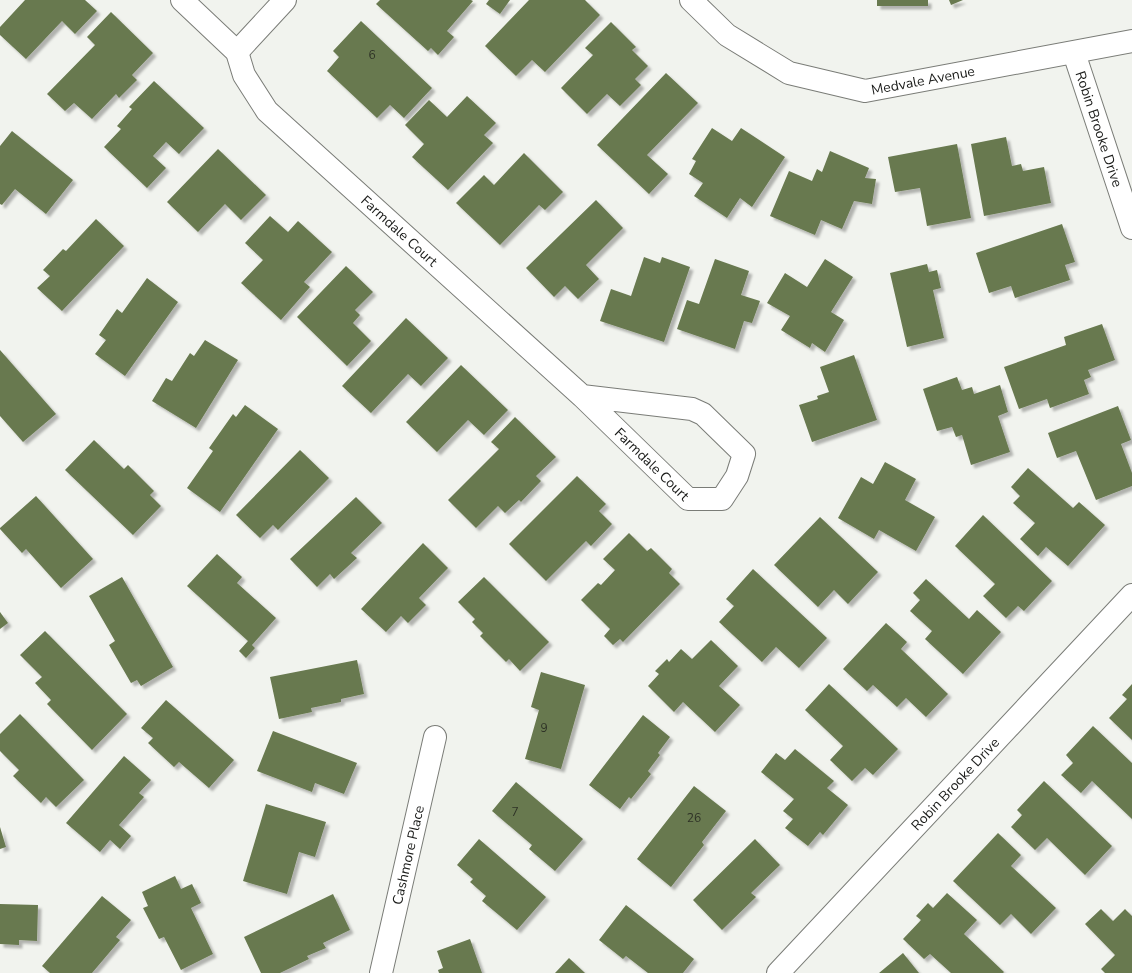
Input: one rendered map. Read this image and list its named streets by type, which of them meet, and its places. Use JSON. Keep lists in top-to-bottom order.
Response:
{
  "streets": {
    "street": [
      "Medvale Avenue",
      "Robin Brooke Drive",
      "Farmdale Court",
      "Cashmore Place"
    ]
  },
  "crossings": [
    ["Medvale Avenue", "Robin Brooke Drive"]
  ],
  "house_numbers": [
    "6",
    "9",
    "7",
    "26"
  ]
}
